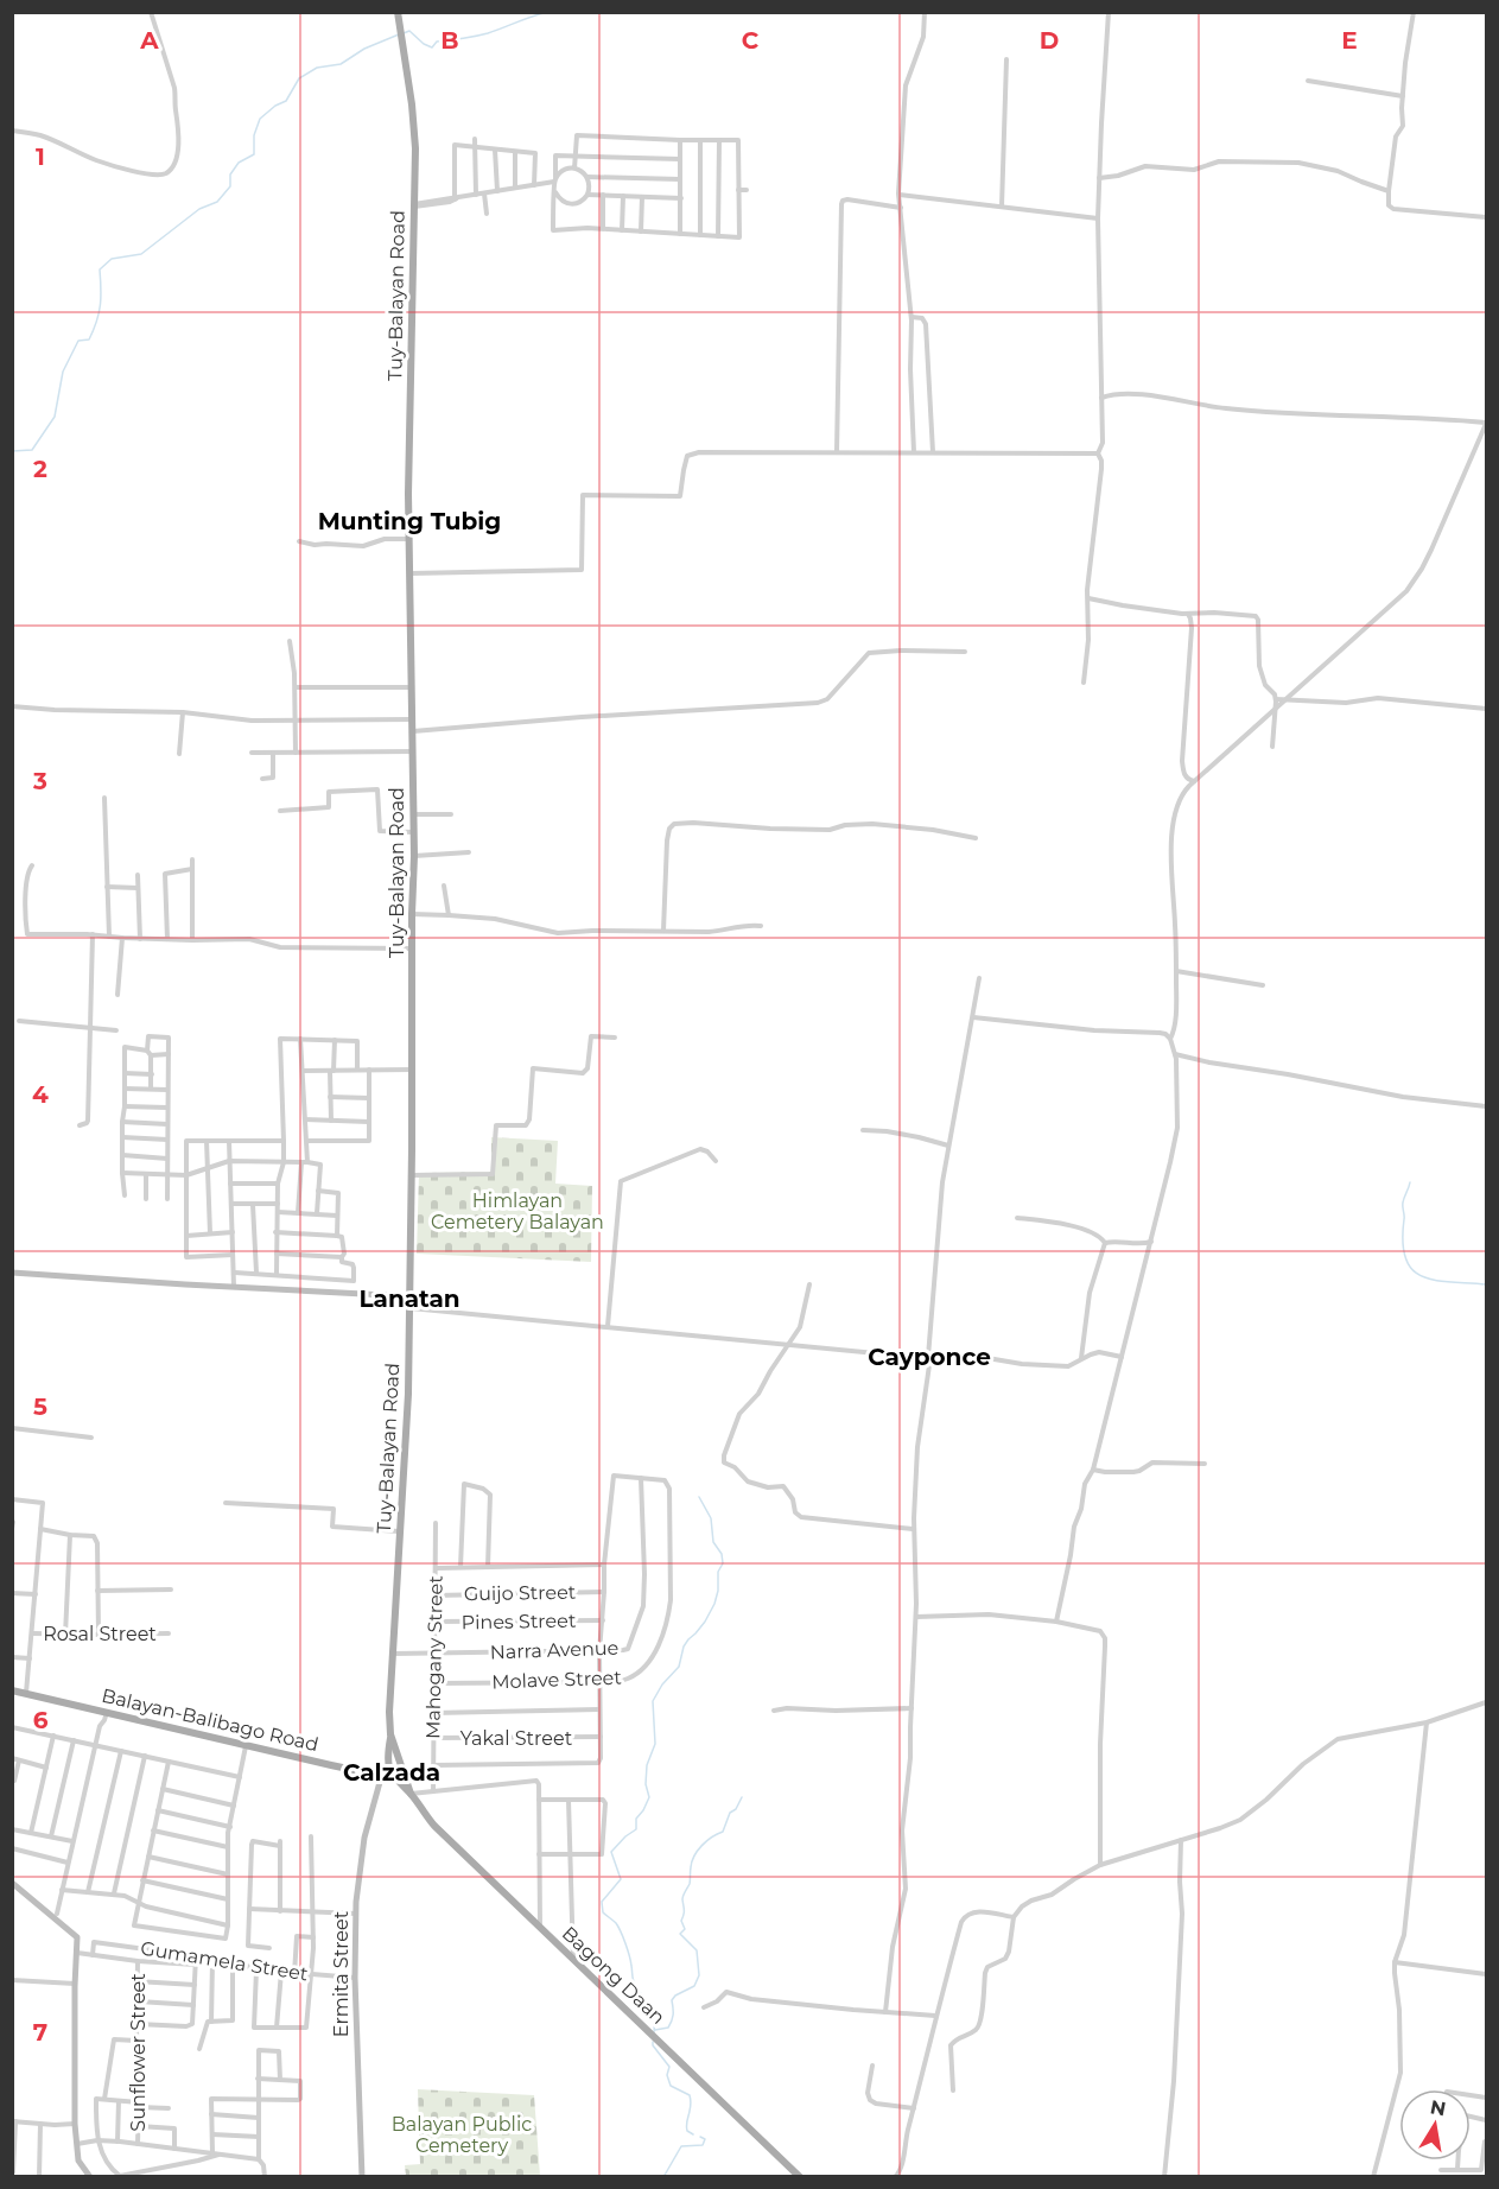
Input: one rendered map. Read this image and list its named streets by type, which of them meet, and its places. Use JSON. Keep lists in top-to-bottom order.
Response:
{
  "streets": {
    "main road": ["Tuy-Balayan Road", "Balayan-Balibago Road", "Bagong Daan"],
    "street": [
      "Guijo Street",
      "Pines Street",
      "Rosal Street",
      "Narra Avenue",
      "Mahogany Street",
      "Molave Street",
      "Yakal Street",
      "Gumamela Street",
      "Ermita Street",
      "Sunflower Street"
    ]
  },
  "crossings": [
    ["Tuy-Balayan Road", "Narra Avenue"],
    ["Tuy-Balayan Road", "Balayan-Balibago Road"],
    ["Tuy-Balayan Road", "Ermita Street"],
    ["Tuy-Balayan Road", "Bagong Daan"],
    ["Guijo Street", "Mahogany Street"],
    ["Pines Street", "Mahogany Street"],
    ["Narra Avenue", "Mahogany Street"],
    ["Narra Avenue", "Molave Street"],
    ["Mahogany Street", "Molave Street"],
    ["Mahogany Street", "Yakal Street"],
    ["Balayan-Balibago Road", "Ermita Street"],
    ["Balayan-Balibago Road", "Bagong Daan"],
    ["Gumamela Street", "Ermita Street"],
    ["Ermita Street", "Bagong Daan"]
  ],
  "districts": [
    "Munting Tubig",
    "Lanatan",
    "Cayponce",
    "Calzada"
  ],
  "parks": ["Himlayan Cemetery Balayan", "Balayan Public Cemetery"],
  "north": "top",
  "grid": {
    "columns": [
      "A",
      "B",
      "C",
      "D",
      "E"
    ],
    "rows": [
      "1",
      "2",
      "3",
      "4",
      "5",
      "6",
      "7"
    ]
  }
}
